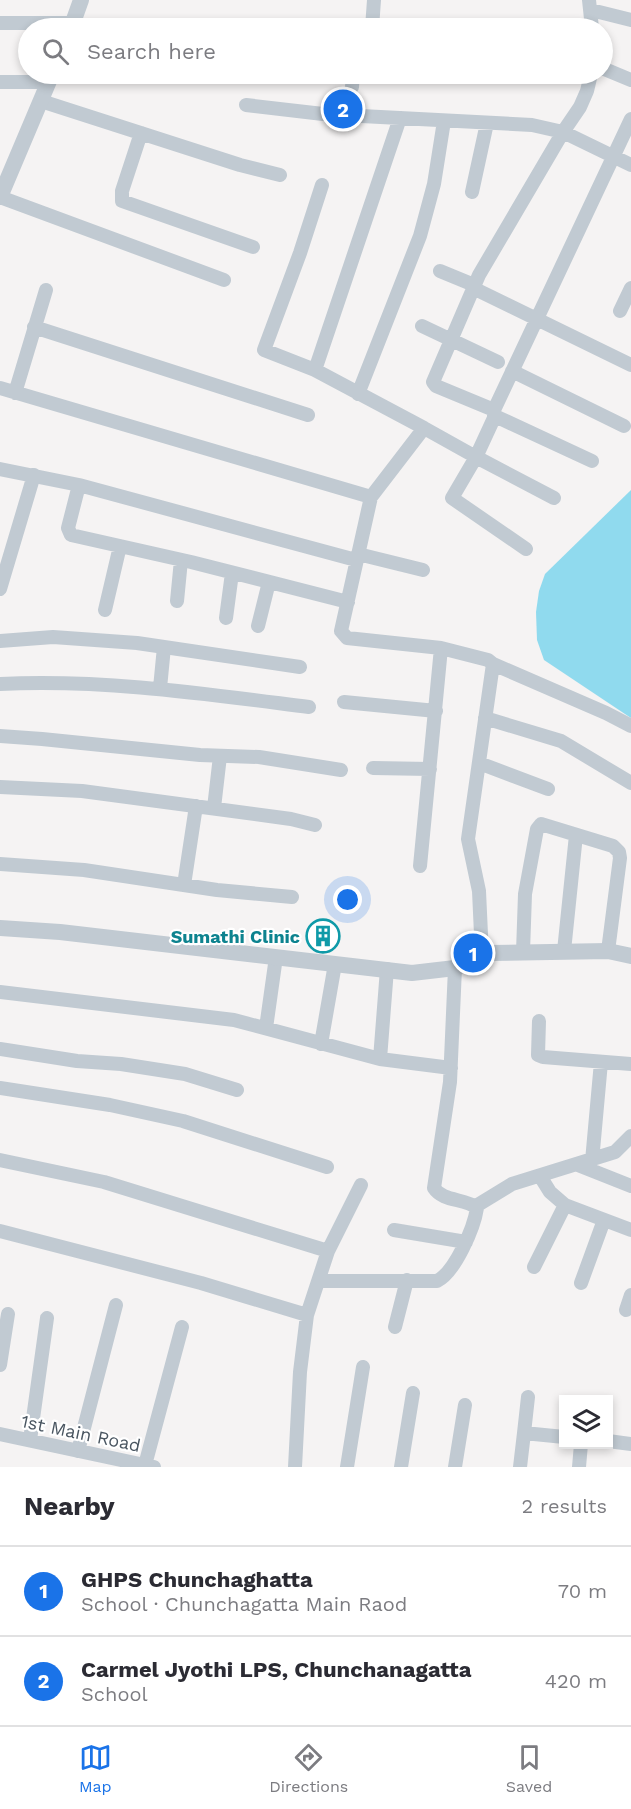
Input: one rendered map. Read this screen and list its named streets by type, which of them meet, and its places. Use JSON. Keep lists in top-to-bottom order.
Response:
{
  "streets": {
    "street": ["1st Main Road"]
  },
  "places": {
    "building": ["Sumathi Clinic"]
  },
  "page": {
    "search": "Search here",
    "pins": ["2", "1"],
    "heading": ["Nearby", "2 results"],
    "list": [
      {
        "mark": "1",
        "name": "GHPS Chunchaghatta",
        "note": "School · Chunchagatta Main Raod",
        "value": "70 m"
      },
      {
        "mark": "2",
        "name": "Carmel Jyothi LPS, Chunchanagatta",
        "note": "School",
        "value": "420 m"
      }
    ],
    "nav": ["Map", "Directions", "Saved"]
  }
}
